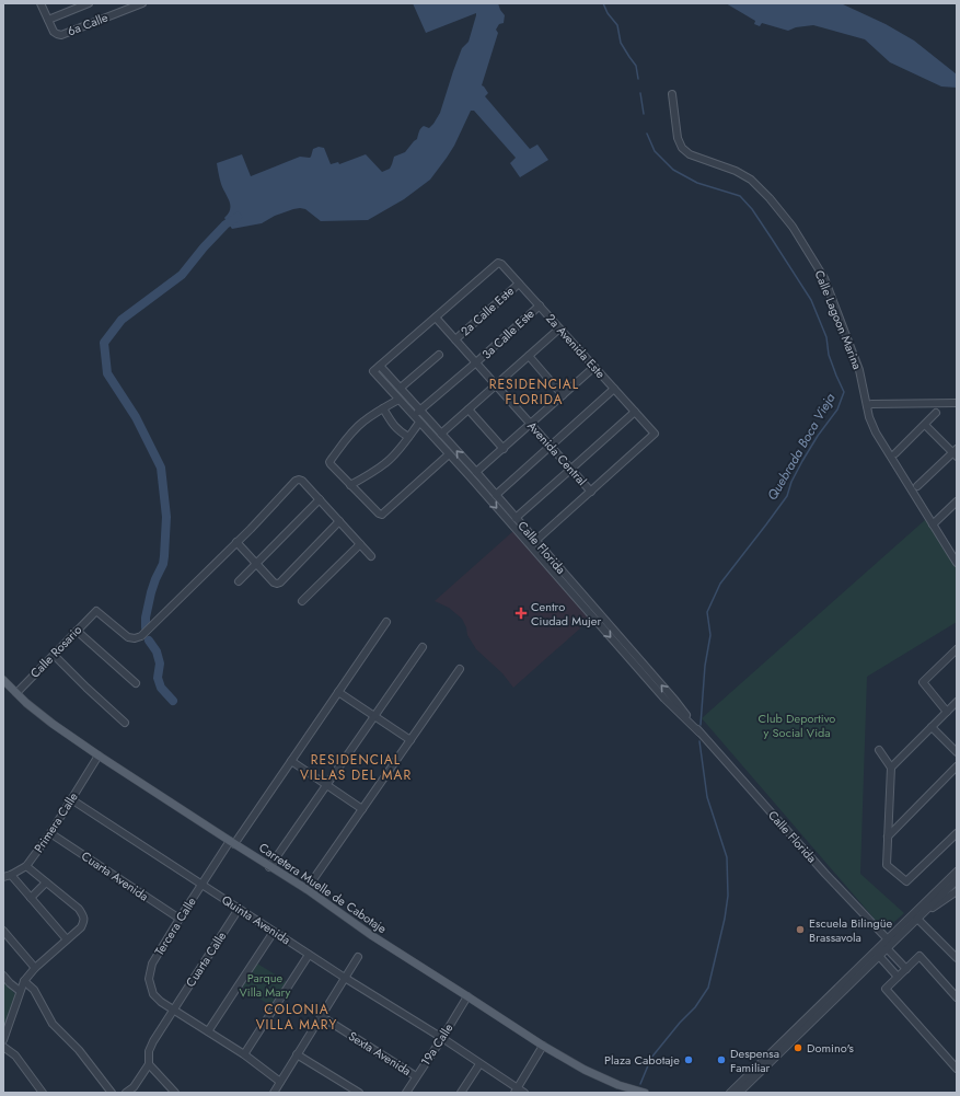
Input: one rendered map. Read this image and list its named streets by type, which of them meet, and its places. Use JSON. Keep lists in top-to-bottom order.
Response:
{
  "streets": {
    "main road": ["Carretera Muelle de Cabotaje"],
    "street": [
      "6a Calle",
      "2a Calle Este",
      "Calle Lagoon Marina",
      "3a Calle Este",
      "2a Avenida Este",
      "Avenida Central",
      "Calle Florida",
      "Calle Rosario",
      "Primera Calle",
      "Cuarta Avenida",
      "Quinta Avenida",
      "Tercera Calle",
      "Cuarta Calle",
      "19a Calle",
      "Sexta Avenida"
    ]
  },
  "crossings": [
    ["2a Calle Este", "2a Avenida Este"],
    ["2a Calle Este", "Avenida Central"],
    ["3a Calle Este", "2a Avenida Este"],
    ["3a Calle Este", "Avenida Central"],
    ["3a Calle Este", "Calle Florida"],
    ["2a Avenida Este", "Avenida Central"],
    ["Calle Rosario", "Carretera Muelle de Cabotaje"],
    ["Primera Calle", "Cuarta Avenida"],
    ["Primera Calle", "Carretera Muelle de Cabotaje"],
    ["Primera Calle", "Quinta Avenida"],
    ["Cuarta Avenida", "Tercera Calle"],
    ["Carretera Muelle de Cabotaje", "Tercera Calle"],
    ["Carretera Muelle de Cabotaje", "19a Calle"],
    ["Quinta Avenida", "Tercera Calle"],
    ["Quinta Avenida", "Cuarta Calle"],
    ["Quinta Avenida", "19a Calle"],
    ["Tercera Calle", "Cuarta Calle"],
    ["19a Calle", "Sexta Avenida"]
  ],
  "districts": ["RESIDENCIAL FLORIDA", "RESIDENCIAL VILLAS DEL MAR", "COLONIA VILLA MARY"],
  "water": ["Quebrada Boca Vieja"],
  "parks": ["Club Deportivo y Social Vida", "Parque Villa Mary"],
  "places": {
    "health": ["Centro Ciudad Mujer"],
    "other": [
      "Escuela Bilingüe Brassavola",
      "Domino's",
      "Plaza Cabotaje",
      "Despensa Familiar"
    ]
  }
}
